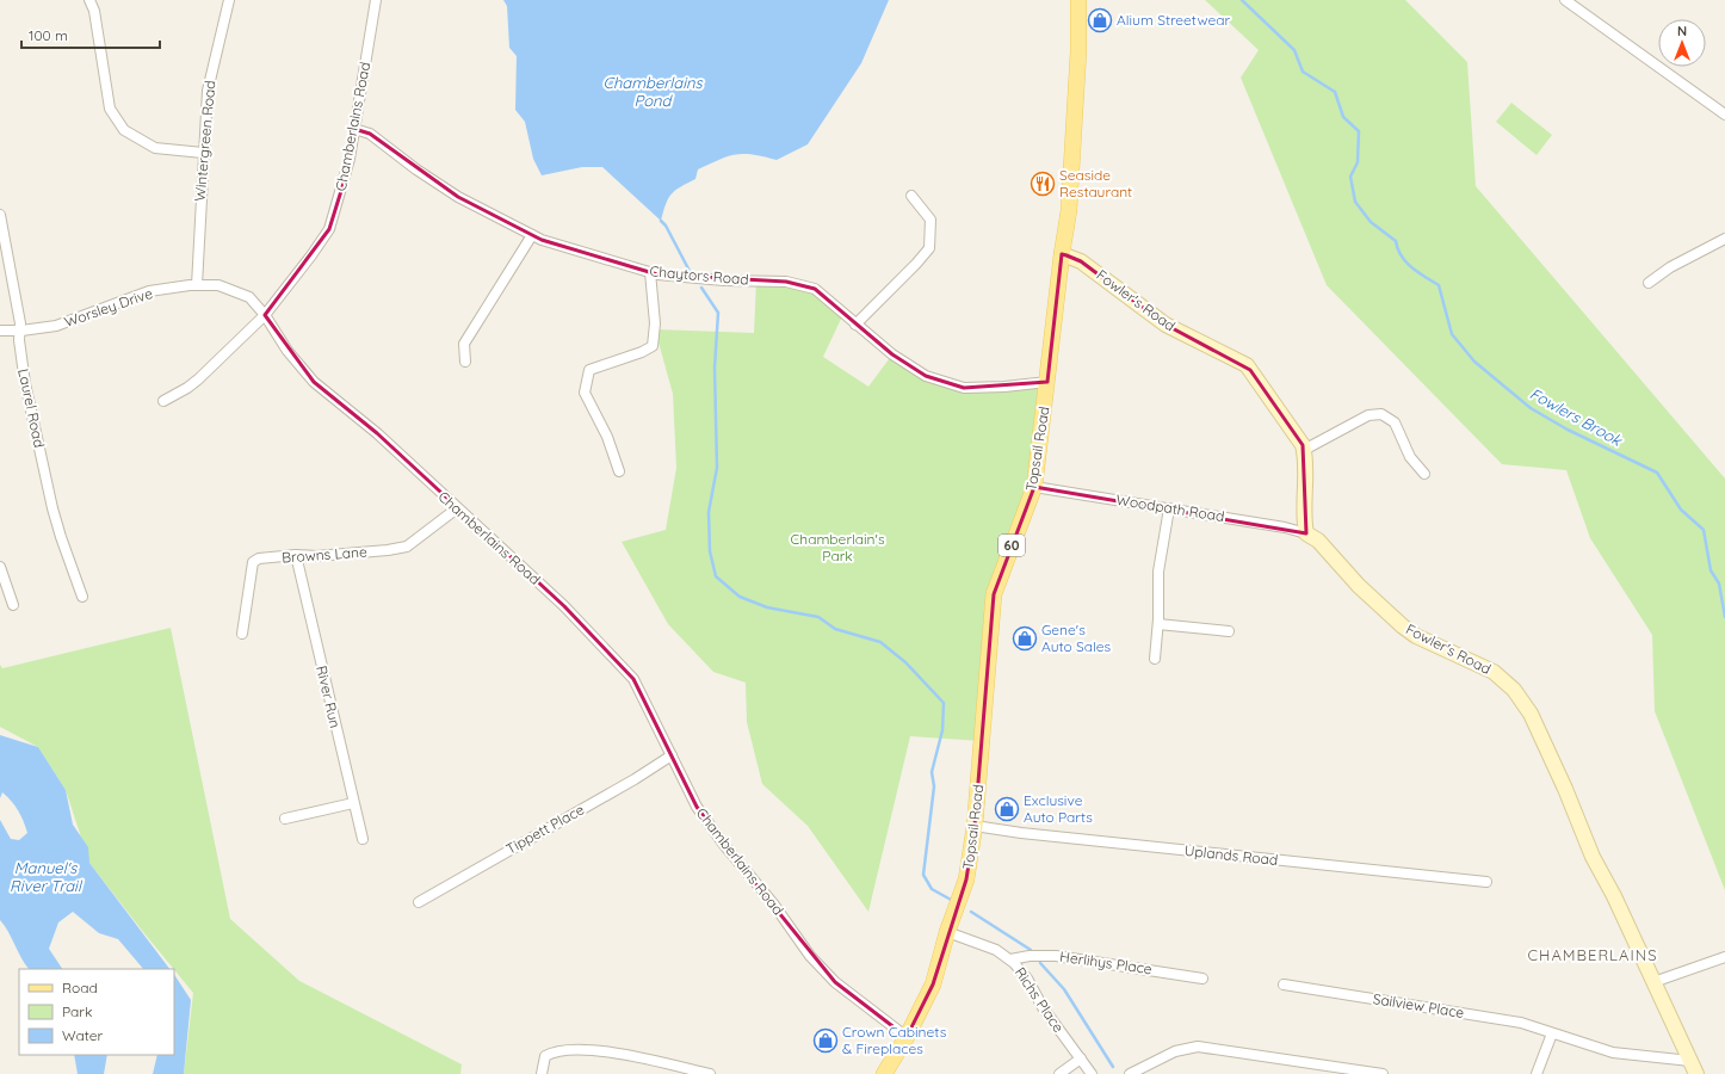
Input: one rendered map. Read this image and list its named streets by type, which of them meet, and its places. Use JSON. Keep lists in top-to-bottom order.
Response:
{
  "streets": {
    "main road": ["Topsail Road", "60"],
    "street": [
      "Chamberlains Road",
      "Wintergreen Road",
      "Chaytors Road",
      "Fowler's Road",
      "Worsley Drive",
      "Laurel Road",
      "Woodpath Road",
      "Browns Lane",
      "River Run",
      "Tippett Place",
      "Uplands Road",
      "Herlihys Place",
      "Richs Place",
      "Sailview Place"
    ]
  },
  "crossings": [
    ["Chamberlains Road", "Chaytors Road"],
    ["Chamberlains Road", "Worsley Drive"],
    ["Chamberlains Road", "Topsail Road"],
    ["Chamberlains Road", "Browns Lane"],
    ["Chamberlains Road", "Tippett Place"],
    ["Wintergreen Road", "Worsley Drive"],
    ["Chaytors Road", "Topsail Road"],
    ["Fowler's Road", "Topsail Road"],
    ["Fowler's Road", "Woodpath Road"],
    ["Fowler's Road", "Sailview Place"],
    ["Worsley Drive", "Laurel Road"],
    ["Topsail Road", "Woodpath Road"],
    ["Topsail Road", "Uplands Road"],
    ["Topsail Road", "Richs Place"],
    ["Browns Lane", "River Run"],
    ["Herlihys Place", "Richs Place"]
  ],
  "districts": ["CHAMBERLAINS"],
  "water": ["Chamberlains Pond", "Fowlers Brook", "Manuel's River Trail"],
  "parks": ["Chamberlain's Park"],
  "places": {
    "shop": [
      "Alium Streetwear",
      "Gene's Auto Sales",
      "Exclusive Auto Parts",
      "Crown Cabinets & Fireplaces"
    ],
    "restaurant": ["Seaside Restaurant"]
  },
  "legend": ["Road", "Park", "Water"],
  "scale_bar": "100 m",
  "north": "top"
}
